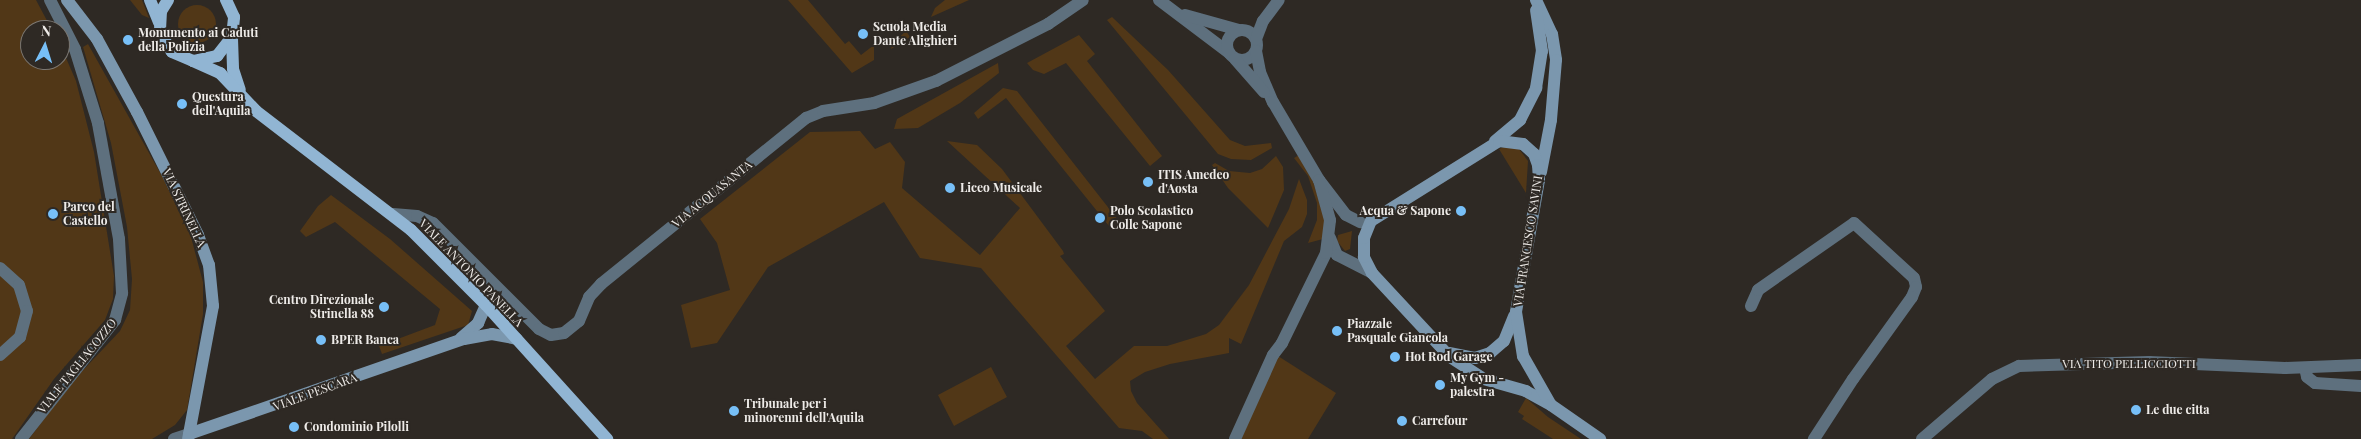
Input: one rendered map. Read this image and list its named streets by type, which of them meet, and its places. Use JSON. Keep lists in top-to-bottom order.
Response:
{
  "streets": {
    "main road": ["VIALE ANTONIO PANELLA"],
    "street": [
      "VIA ACQUASANTA",
      "VIA STRINELLA",
      "VIA FRANCESCO SAVINI",
      "VIA TITO PELLICCIOTTI",
      "VIALE TAGLIACOZZO",
      "VIALE PESCARA"
    ]
  },
  "crossings": [
    ["VIA ACQUASANTA", "VIALE ANTONIO PANELLA"],
    ["VIA STRINELLA", "VIALE PESCARA"],
    ["VIALE ANTONIO PANELLA", "VIALE PESCARA"]
  ],
  "places": [
    "Scuola Media Dante Alighieri",
    "Monumento ai Caduti della Polizia",
    "Questura dell'Aquila",
    "ITIS Amedeo d'Aosta",
    "Liceo Musicale",
    "Acqua & Sapone",
    "Parco del Castello",
    "Polo Scolastico Colle Sapone",
    "Centro Direzionale Strinella 88",
    "Piazzale Pasquale Giancola",
    "BPER Banca",
    "Hot Rod Garage",
    "My Gym - palestra",
    "Le due citta",
    "Tribunale per i minorenni dell'Aquila",
    "Carrefour",
    "Condominio Pilolli"
  ],
  "north": "top"
}
